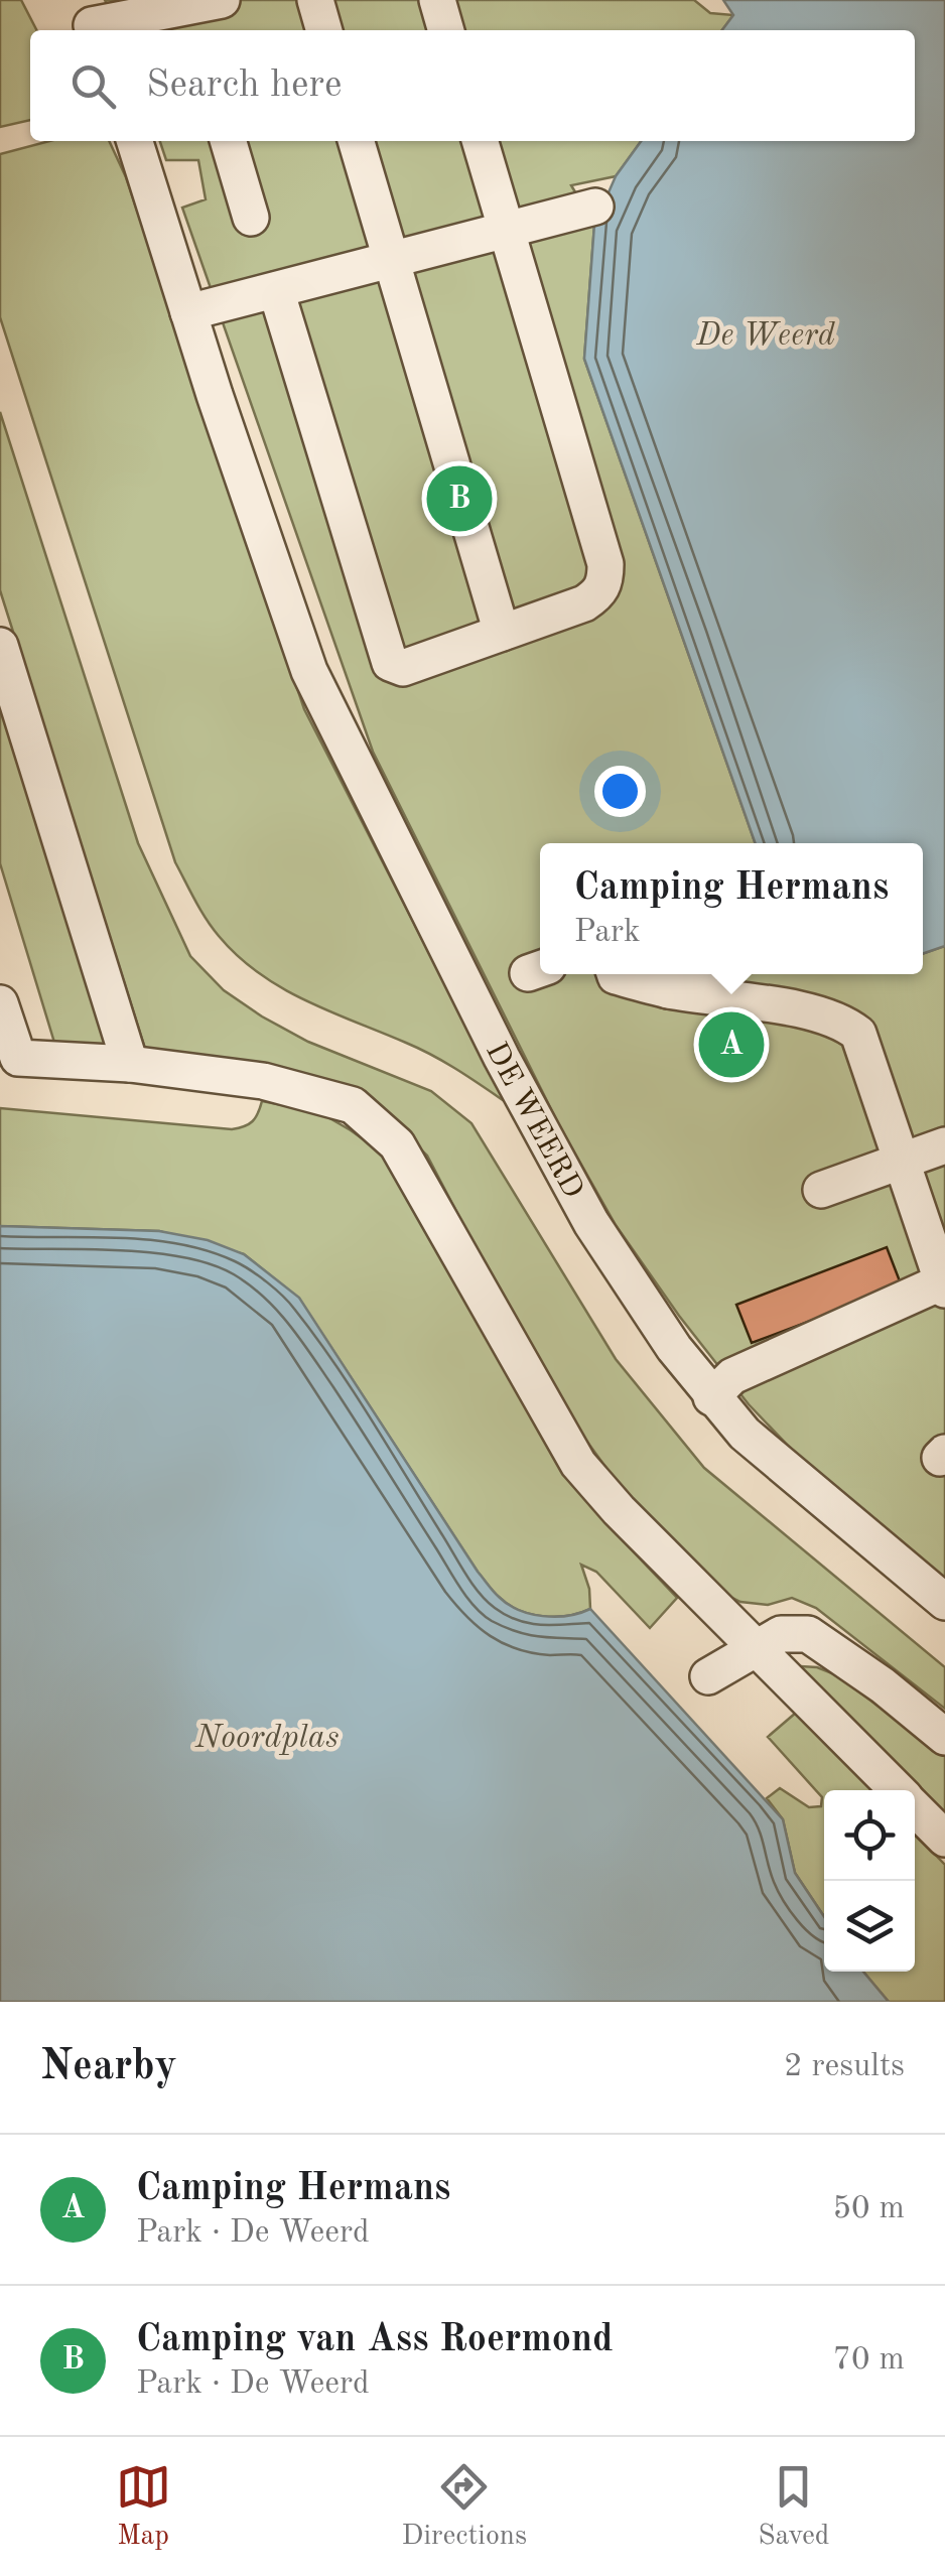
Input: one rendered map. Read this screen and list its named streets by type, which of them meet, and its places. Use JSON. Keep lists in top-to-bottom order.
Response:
{
  "streets": {
    "street": ["DE WEERD"]
  },
  "water": ["De Weerd", "Noordplas"],
  "page": {
    "search": "Search here",
    "pins": ["B", "A"],
    "popup": ["Camping Hermans", "Park"],
    "heading": ["Nearby", "2 results"],
    "list": [
      {
        "mark": "A",
        "name": "Camping Hermans",
        "note": "Park · De Weerd",
        "value": "50 m"
      },
      {
        "mark": "B",
        "name": "Camping van Ass Roermond",
        "note": "Park · De Weerd",
        "value": "70 m"
      }
    ],
    "nav": ["Map", "Directions", "Saved"]
  }
}
